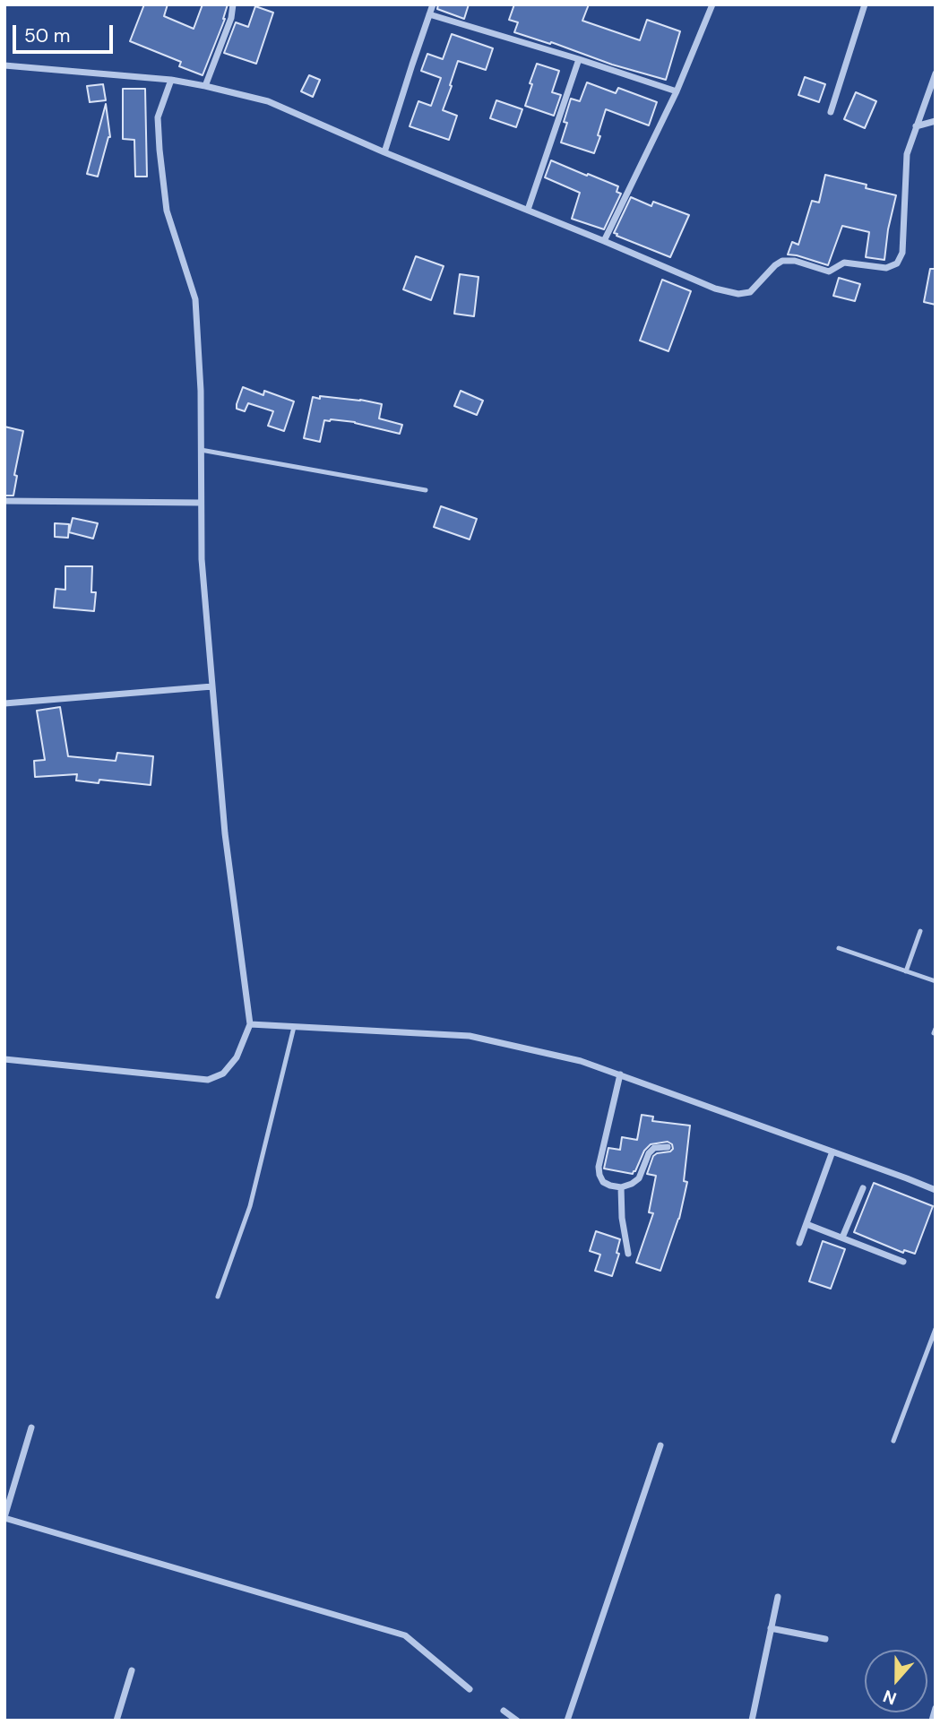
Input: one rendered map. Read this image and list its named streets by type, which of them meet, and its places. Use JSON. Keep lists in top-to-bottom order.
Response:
{
  "scale_bar": "50 m",
  "north": "bottom"
}
